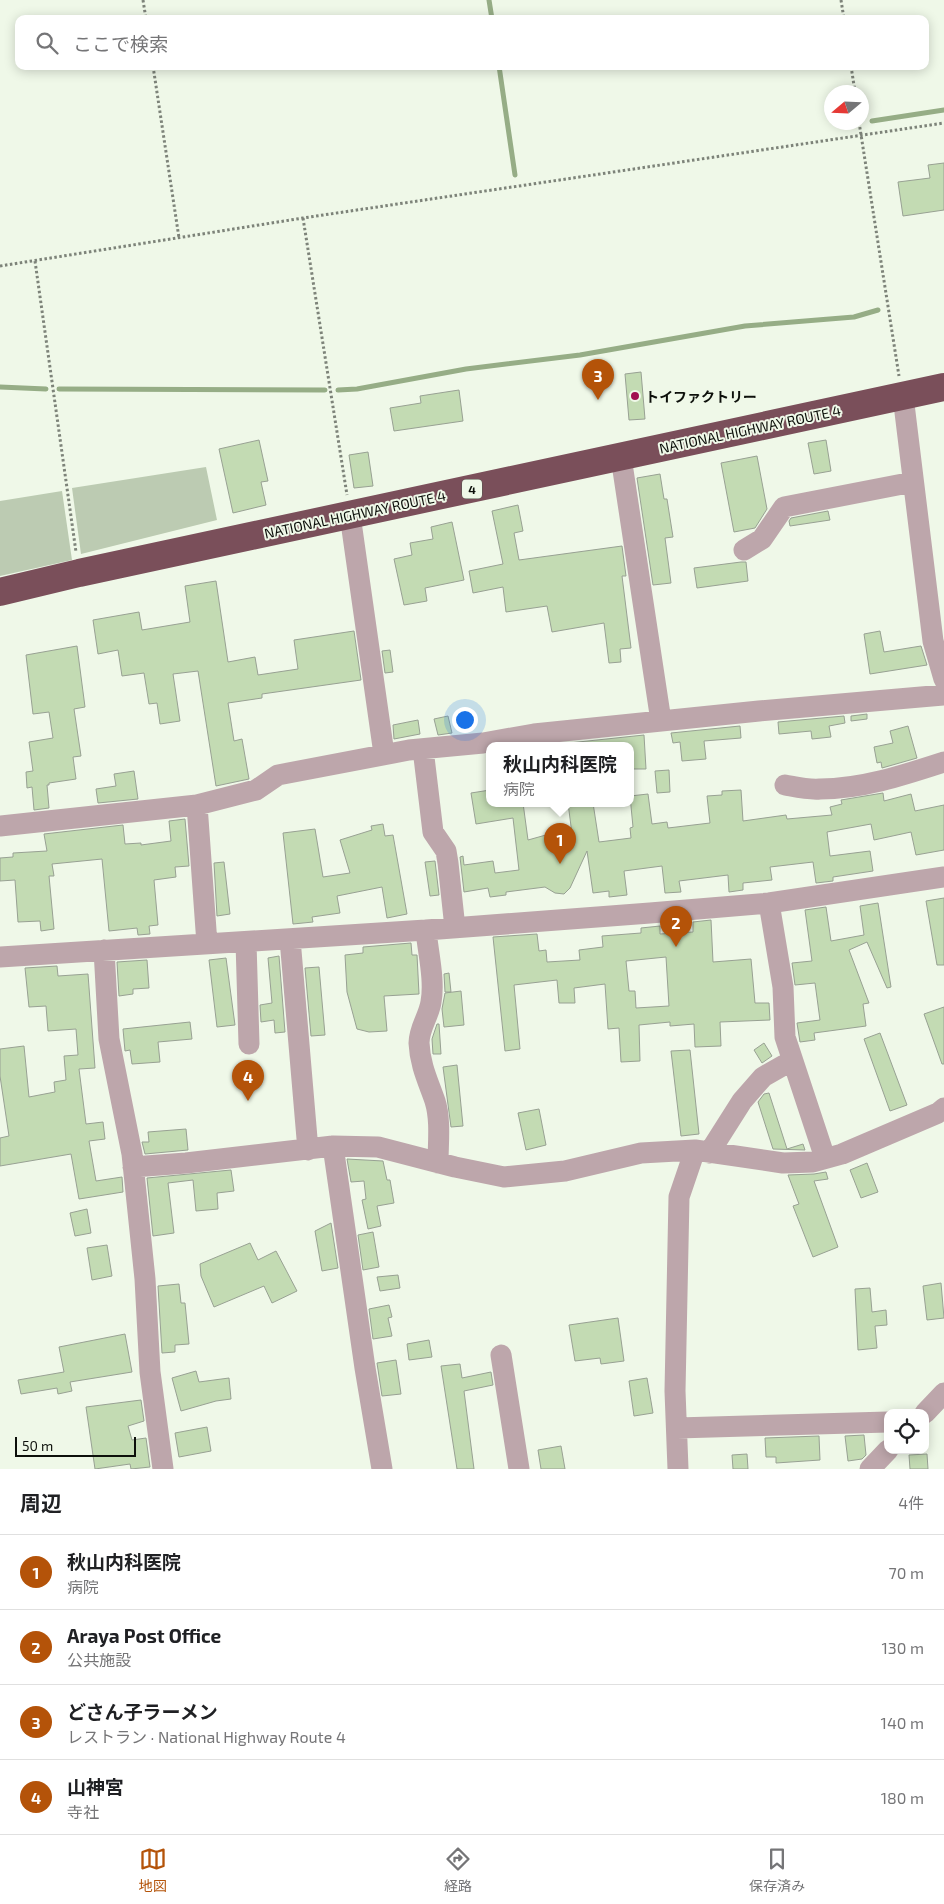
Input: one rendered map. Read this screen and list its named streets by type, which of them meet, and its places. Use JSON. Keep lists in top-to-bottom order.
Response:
{
  "streets": {
    "highway": ["NATIONAL HIGHWAY ROUTE 4", "4"]
  },
  "places": ["トイファクトリー"],
  "scale_bar": "50 m",
  "north": "left",
  "page": {
    "search": "ここで検索",
    "pins": [
      "3",
      "1",
      "2",
      "4"
    ],
    "popup": ["秋山内科医院", "病院"],
    "scale": "50 m",
    "heading": ["周辺", "4件"],
    "list": [
      {
        "mark": "1",
        "name": "秋山内科医院",
        "note": "病院",
        "value": "70 m"
      },
      {
        "mark": "2",
        "name": "Araya Post Office",
        "note": "公共施設",
        "value": "130 m"
      },
      {
        "mark": "3",
        "name": "どさん子ラーメン",
        "note": "レストラン · National Highway Route 4",
        "value": "140 m"
      },
      {
        "mark": "4",
        "name": "山神宮",
        "note": "寺社",
        "value": "180 m"
      }
    ],
    "nav": ["地図", "経路", "保存済み"]
  }
}
